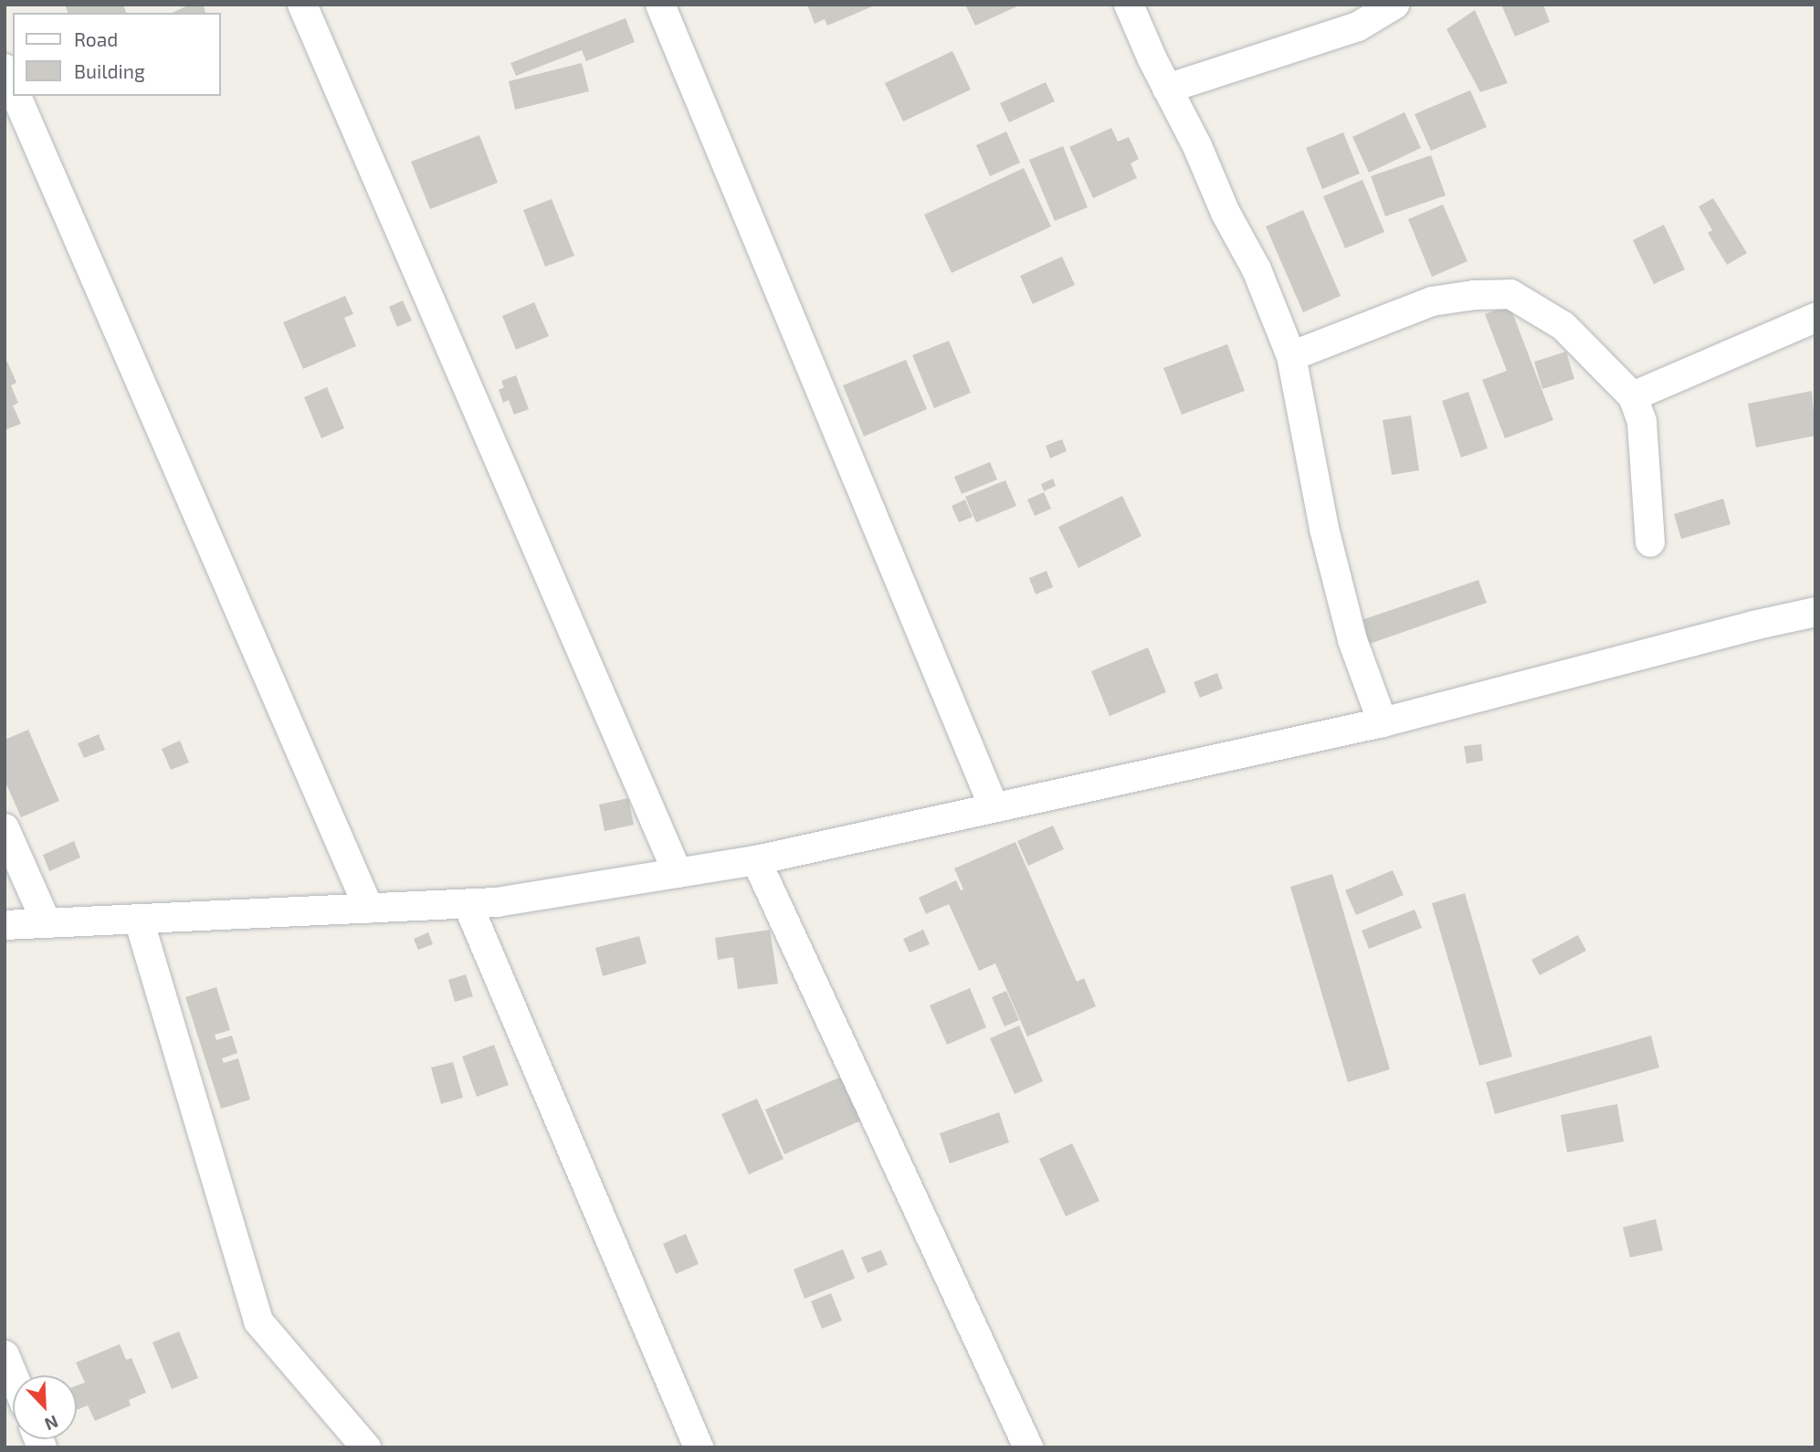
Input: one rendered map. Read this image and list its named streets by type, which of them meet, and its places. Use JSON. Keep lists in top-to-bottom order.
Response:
{
  "legend": ["Road", "Building"],
  "north": "bottom right"
}
